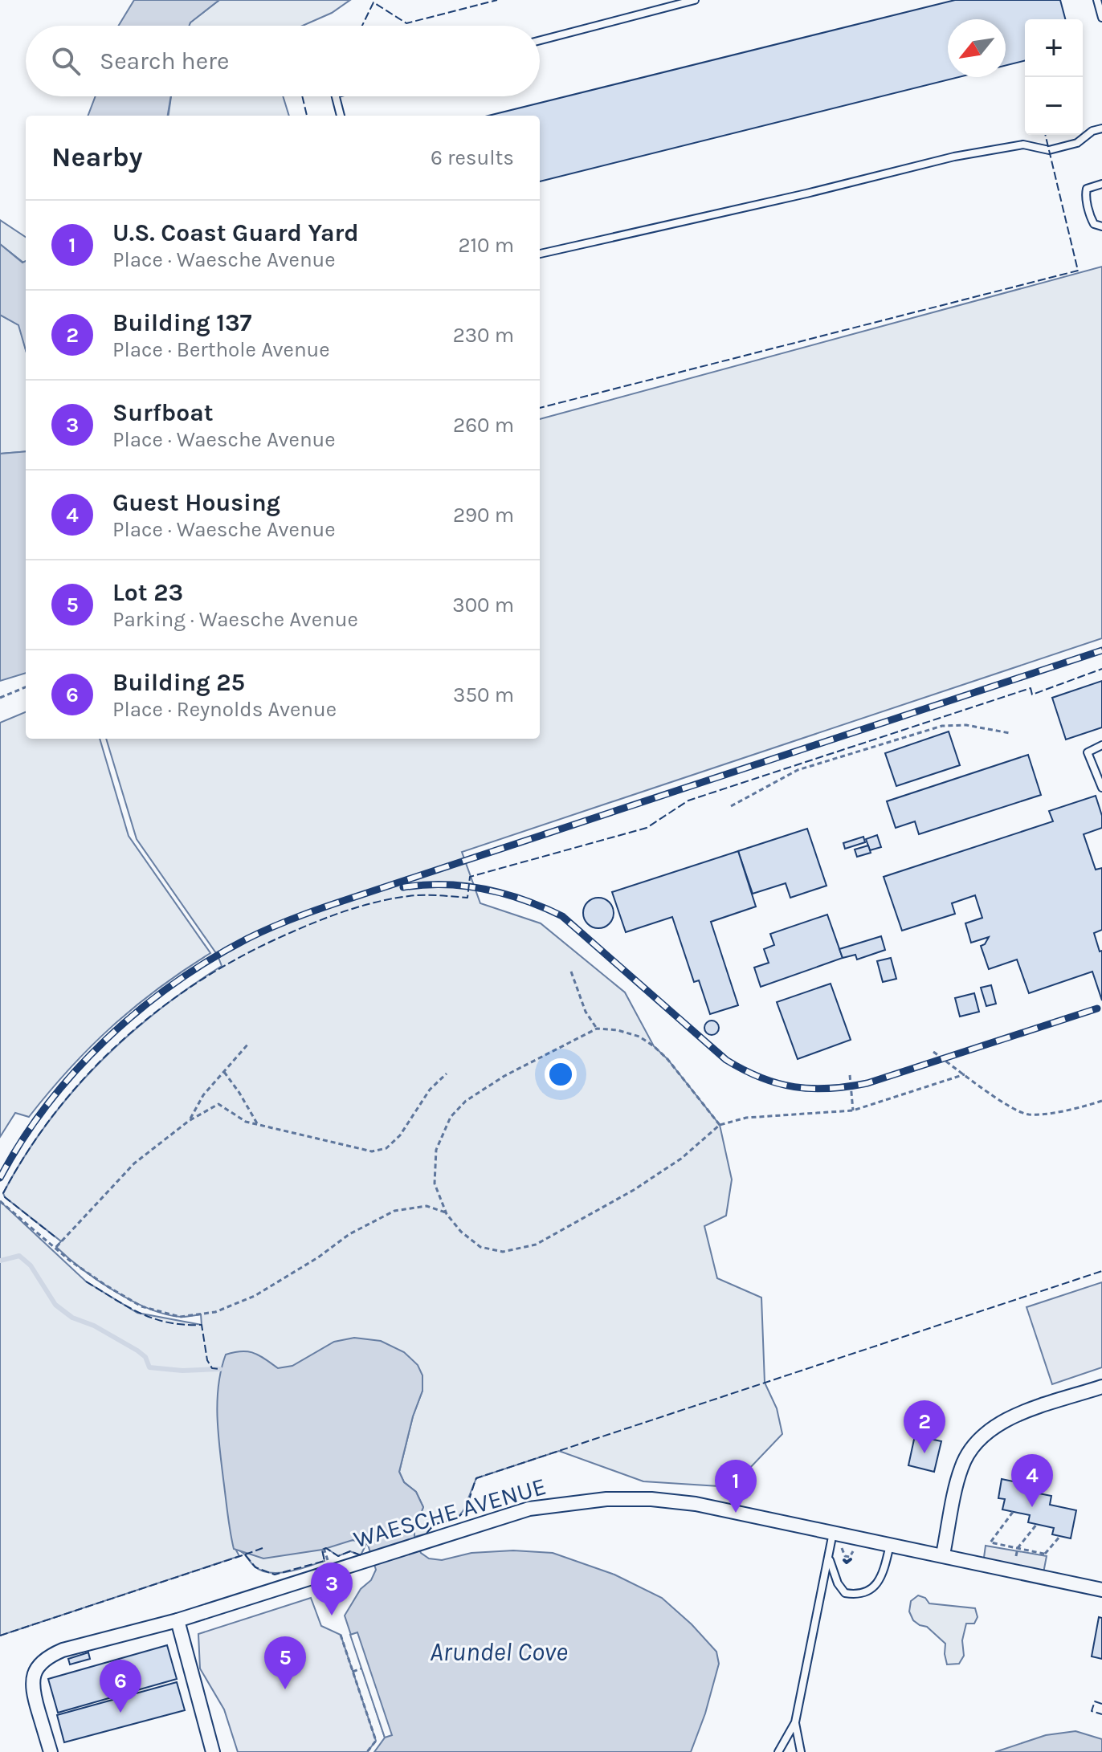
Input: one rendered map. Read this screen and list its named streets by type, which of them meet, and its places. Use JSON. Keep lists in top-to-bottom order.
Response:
{
  "streets": {
    "street": ["WAESCHE AVENUE"]
  },
  "water": ["Arundel Cove"],
  "north": "bottom left",
  "page": {
    "map_buttons": ["+", "−"],
    "search": "Search here",
    "heading": ["Nearby", "6 results"],
    "list": [
      {
        "mark": "1",
        "name": "U.S. Coast Guard Yard",
        "note": "Place · Waesche Avenue",
        "value": "210 m"
      },
      {
        "mark": "2",
        "name": "Building 137",
        "note": "Place · Berthole Avenue",
        "value": "230 m"
      },
      {
        "mark": "3",
        "name": "Surfboat",
        "note": "Place · Waesche Avenue",
        "value": "260 m"
      },
      {
        "mark": "4",
        "name": "Guest Housing",
        "note": "Place · Waesche Avenue",
        "value": "290 m"
      },
      {
        "mark": "5",
        "name": "Lot 23",
        "note": "Parking · Waesche Avenue",
        "value": "300 m"
      },
      {
        "mark": "6",
        "name": "Building 25",
        "note": "Place · Reynolds Avenue",
        "value": "350 m"
      }
    ],
    "pins": [
      "2",
      "4",
      "1",
      "3",
      "5",
      "6"
    ]
  }
}
